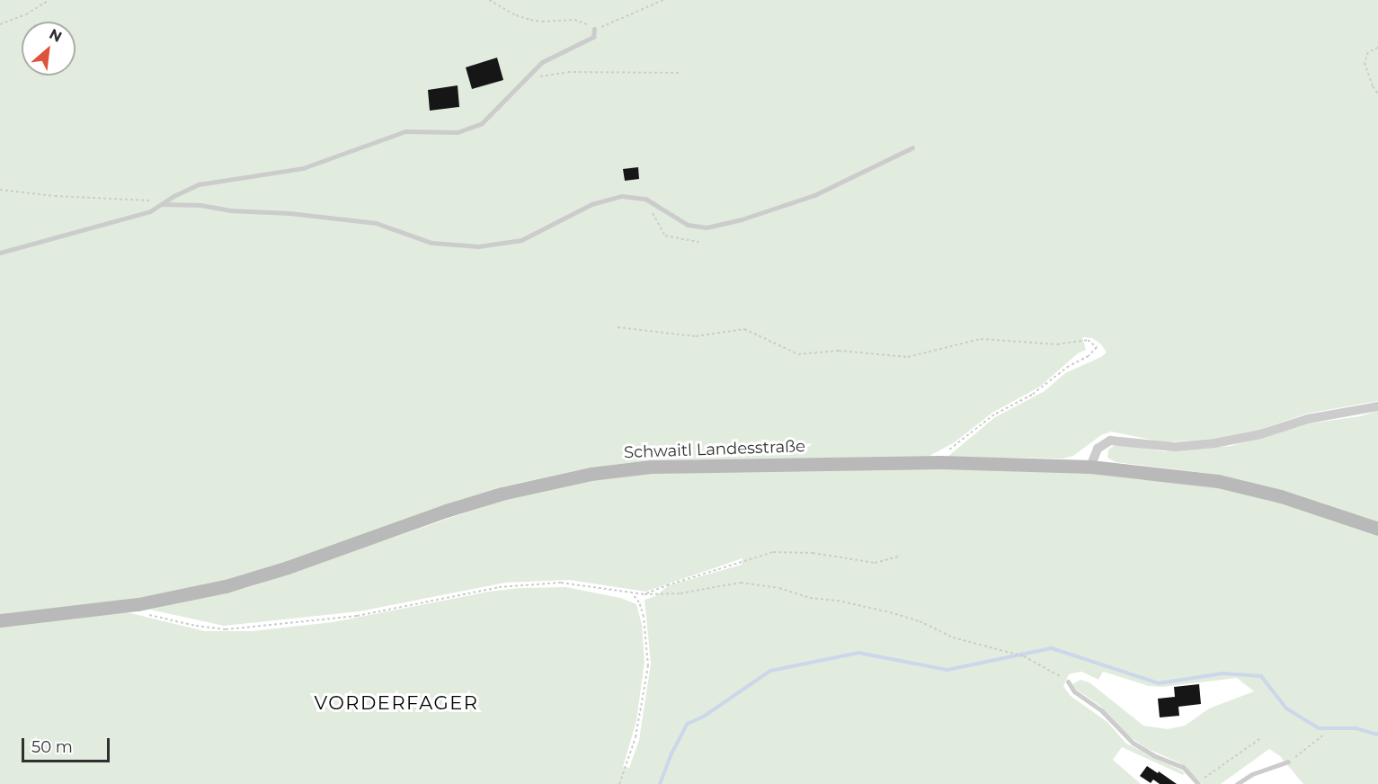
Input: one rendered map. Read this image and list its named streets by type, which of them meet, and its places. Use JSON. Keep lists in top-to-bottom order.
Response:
{
  "streets": {
    "street": ["Schwaitl Landesstraße"]
  },
  "districts": ["VORDERFAGER"],
  "scale_bar": "50 m",
  "north": "top right"
}
